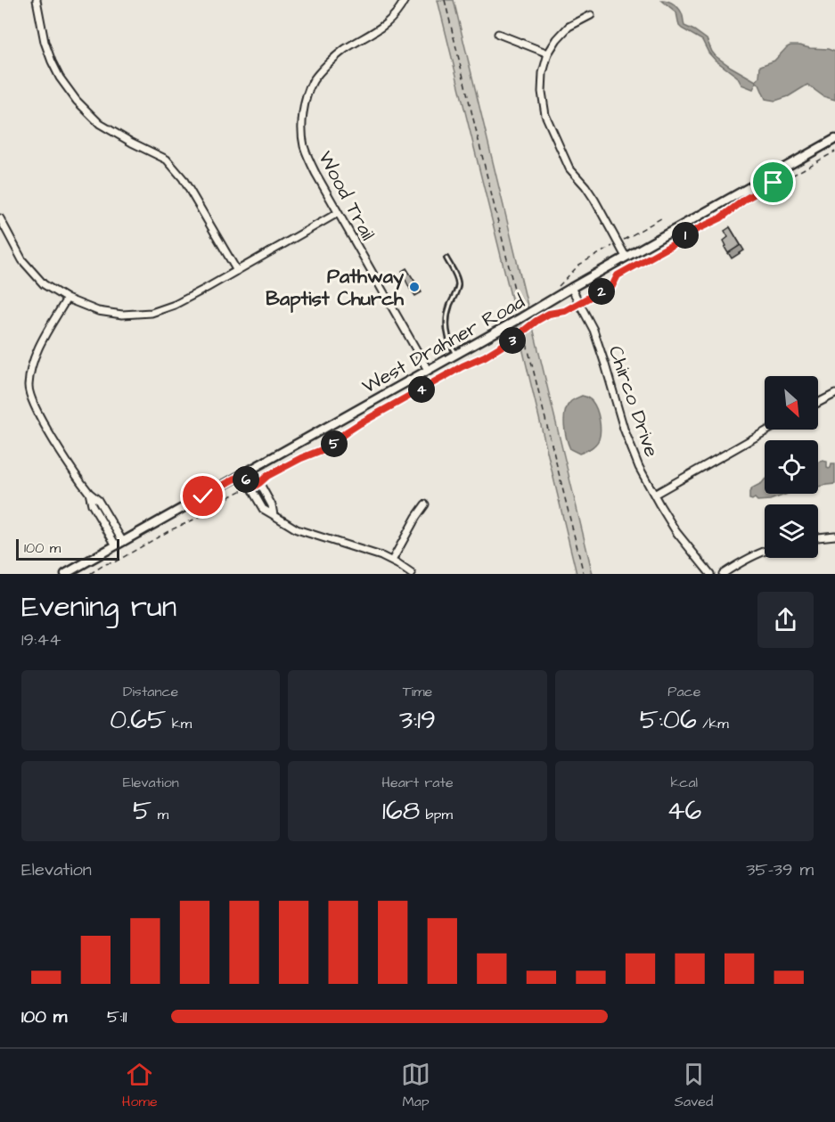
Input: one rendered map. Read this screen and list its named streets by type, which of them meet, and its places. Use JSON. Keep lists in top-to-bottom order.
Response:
{
  "streets": {
    "street": ["Wood Trail", "West Drahner Road", "Chirco Drive"]
  },
  "crossings": [
    ["Wood Trail", "West Drahner Road"],
    ["West Drahner Road", "Chirco Drive"]
  ],
  "places": ["Pathway Baptist Church"],
  "scale_bar": "100 m",
  "north": "bottom right",
  "page": {
    "pins": [
      "1",
      "2",
      "3",
      "4",
      "5",
      "6"
    ],
    "scale": "100 m",
    "heading": ["Evening run", "19:44"],
    "stats": [
      ["Distance", "0.65 km"],
      ["Time", "3:19"],
      ["Pace", "5:06 /km"],
      ["Elevation", "5 m"],
      ["Heart rate", "168 bpm"],
      ["kcal", "46"]
    ],
    "chart": ["Elevation", "35–39 m"],
    "list": [
      {
        "name": "100 m",
        "note": "5:11"
      }
    ],
    "tabs": ["Home", "Map", "Saved"]
  }
}
